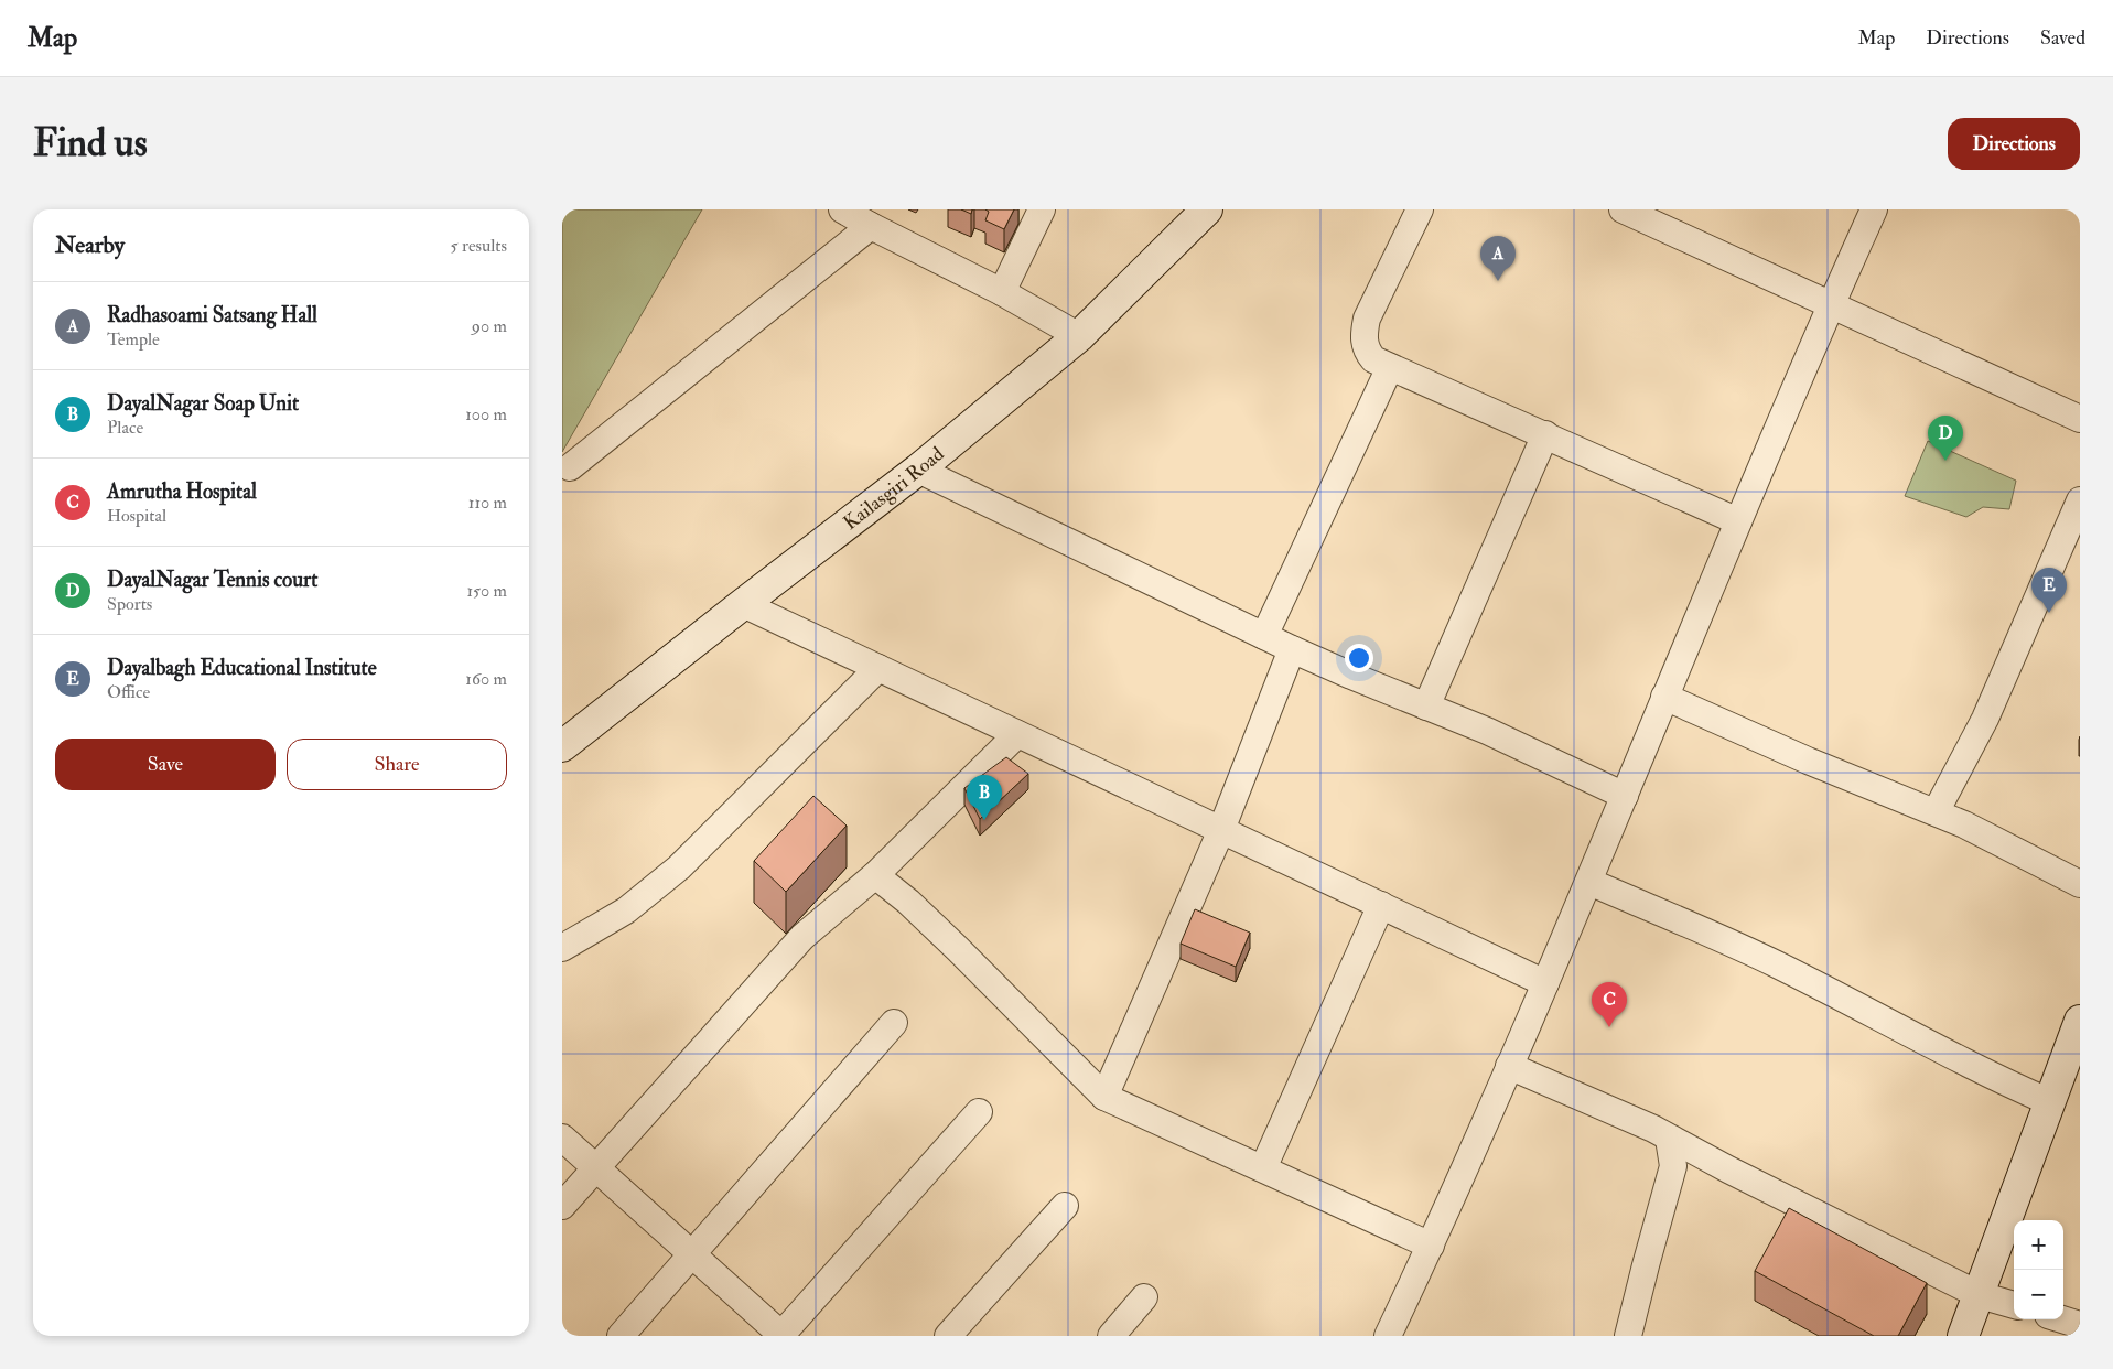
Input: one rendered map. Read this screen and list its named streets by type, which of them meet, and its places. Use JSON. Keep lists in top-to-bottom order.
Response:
{
  "streets": {
    "street": ["Kailasgiri Road"]
  },
  "page": {
    "header": "Map",
    "nav": ["Map", "Directions", "Saved"],
    "buttons": [
      "Directions",
      ["Save", "Share"]
    ],
    "title": "Find us",
    "heading": ["Nearby", "5 results"],
    "pins": [
      "A",
      "D",
      "E",
      "B",
      "C"
    ],
    "list": [
      {
        "mark": "A",
        "name": "Radhasoami Satsang Hall",
        "note": "Temple",
        "value": "90 m"
      },
      {
        "mark": "B",
        "name": "DayalNagar Soap Unit",
        "note": "Place",
        "value": "100 m"
      },
      {
        "mark": "C",
        "name": "Amrutha Hospital",
        "note": "Hospital",
        "value": "110 m"
      },
      {
        "mark": "D",
        "name": "DayalNagar Tennis court",
        "note": "Sports",
        "value": "150 m"
      },
      {
        "mark": "E",
        "name": "Dayalbagh Educational Institute",
        "note": "Office",
        "value": "160 m"
      }
    ],
    "map_buttons": ["+", "−"]
  }
}
